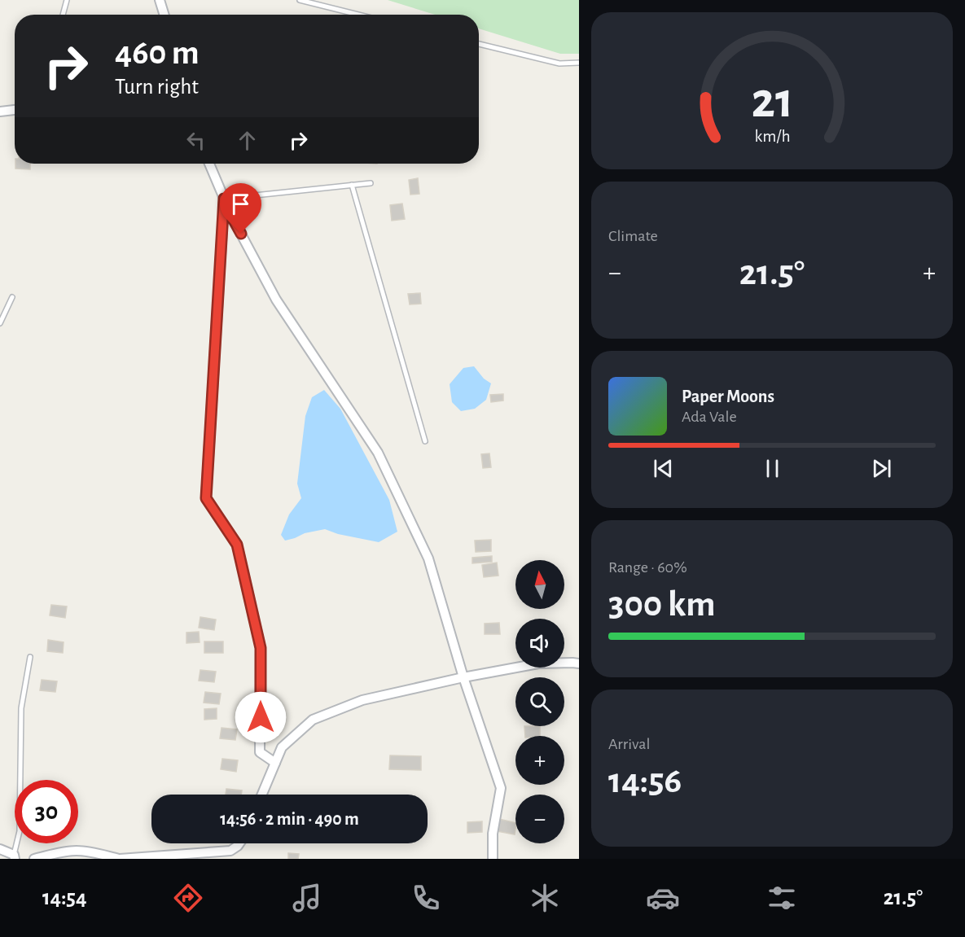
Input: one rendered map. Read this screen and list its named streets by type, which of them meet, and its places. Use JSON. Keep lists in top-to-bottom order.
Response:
{
  "north": "top",
  "page": {
    "turn": ["460 m", "Turn right"],
    "tile": [
      "Climate",
      ["Range · 60%", "300 km"],
      ["Arrival", "14:56"]
    ],
    "heat": ["−", "21.5°", "+"],
    "song": ["Paper Moons", "Ada Vale"],
    "map_buttons": ["+", "−"],
    "limit": "30",
    "trip": "14:56 · 2 min · 490 m",
    "tabs": ["14:54", "21.5°"],
    "gauge": ["21", "km/h"]
  }
}
